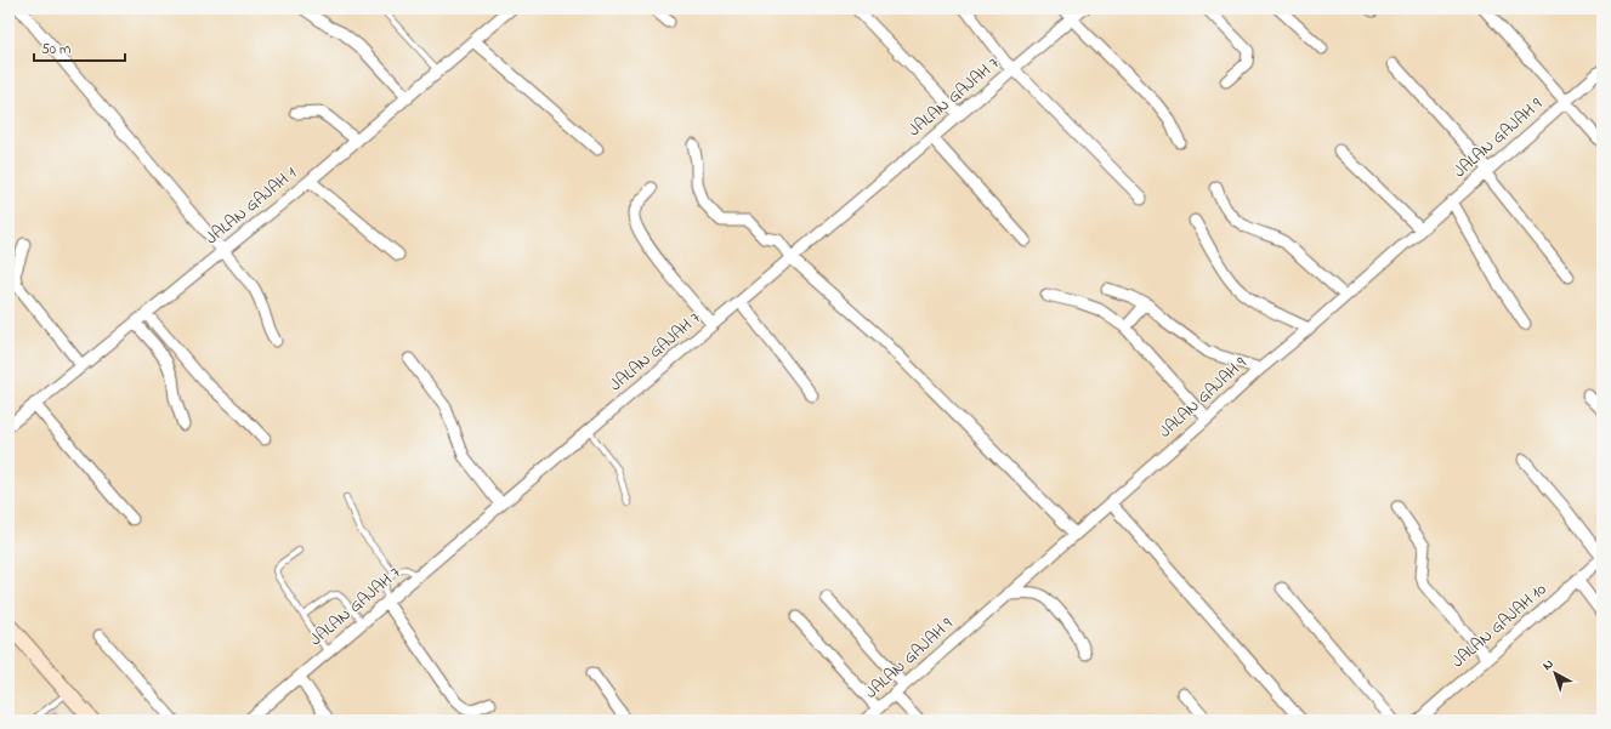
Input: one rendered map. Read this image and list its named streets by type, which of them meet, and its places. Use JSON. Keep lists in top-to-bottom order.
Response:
{
  "streets": {
    "street": [
      "JALAN GAJAH 7",
      "JALAN GAJAH 9",
      "JALAN GAJAH 1",
      "JALAN GAJAH 10"
    ]
  },
  "scale_bar": "50 m",
  "north": "top left"
}
